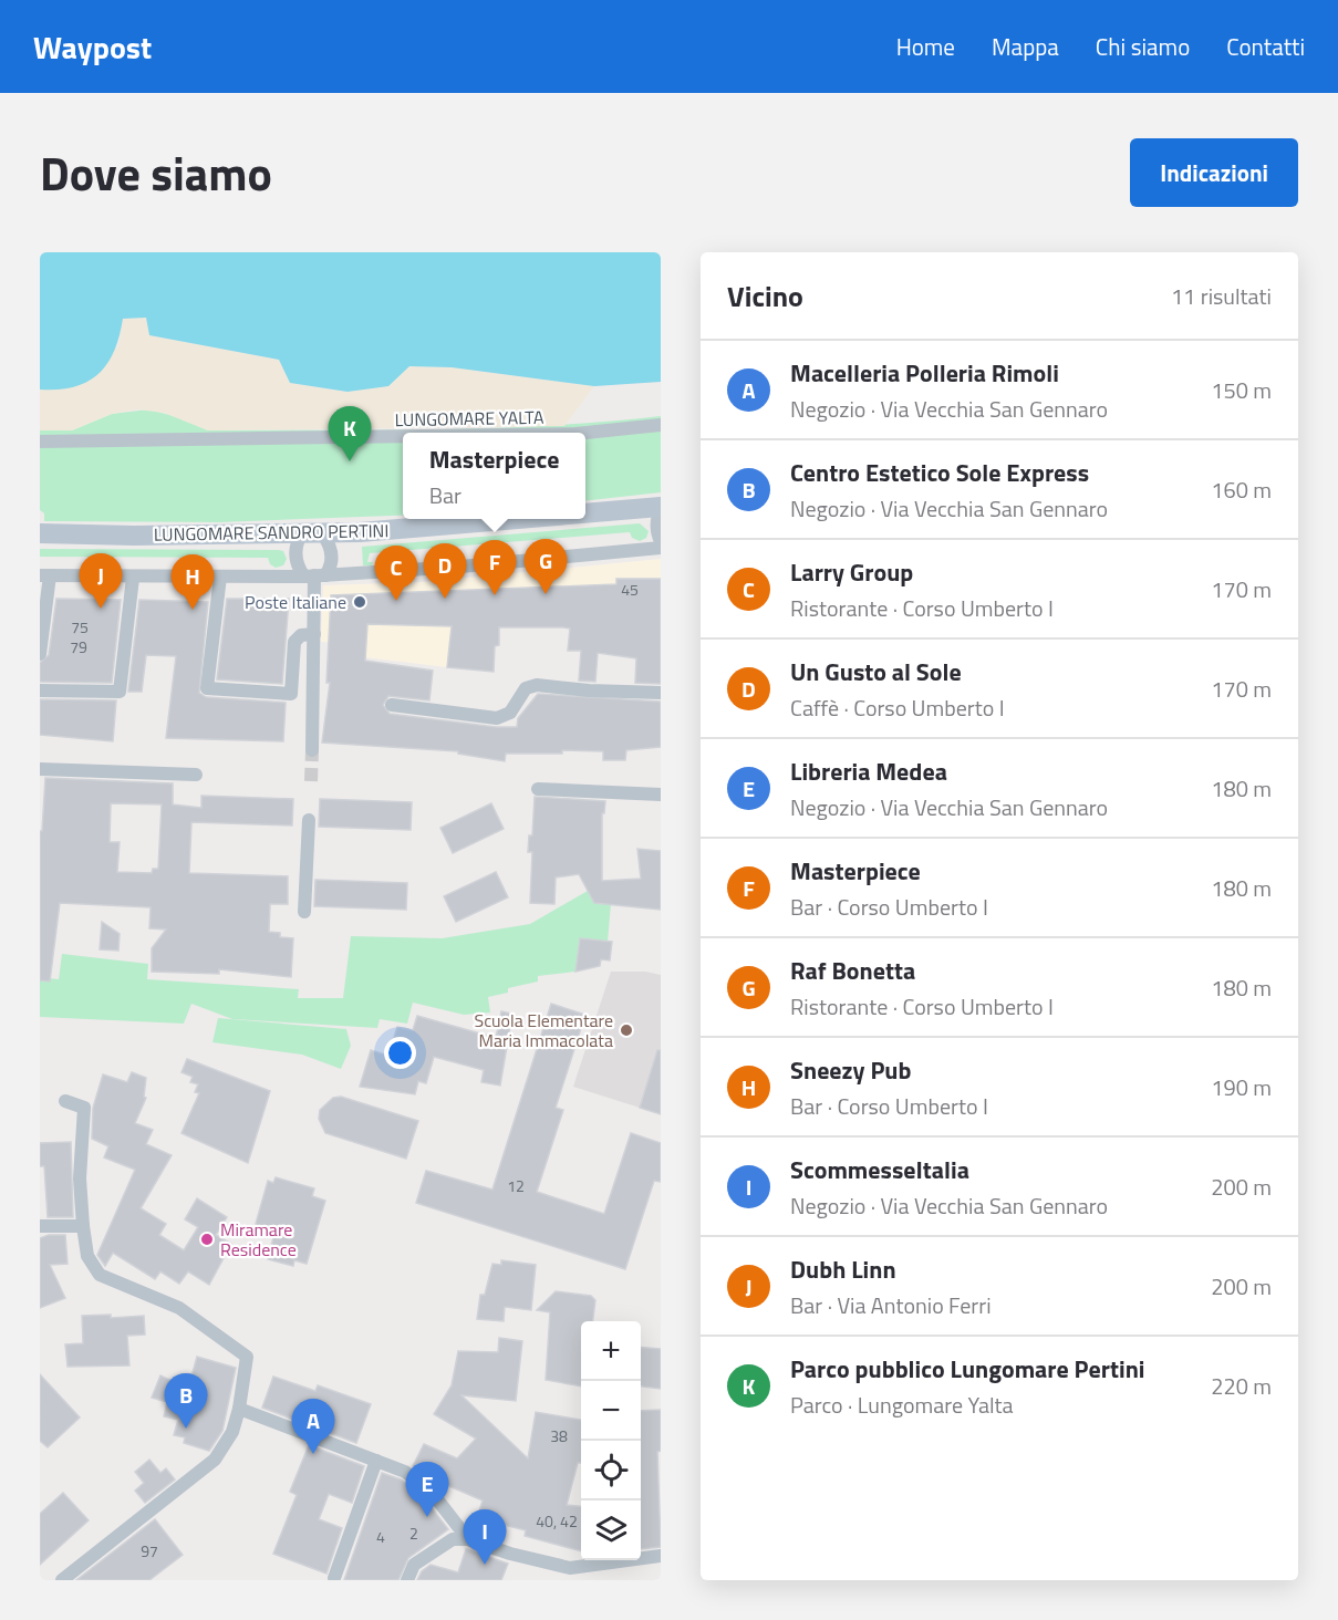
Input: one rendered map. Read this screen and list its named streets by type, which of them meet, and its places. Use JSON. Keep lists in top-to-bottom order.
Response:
{
  "streets": {
    "street": ["LUNGOMARE YALTA", "LUNGOMARE SANDRO PERTINI"]
  },
  "places": ["Poste Italiane", "Scuola Elementare Maria Immacolata", "Miramare Residence"],
  "house_numbers": [
    "45",
    "75",
    "79",
    "12",
    "38",
    "40, 42",
    "2",
    "4",
    "97"
  ],
  "page": {
    "header": "Waypost",
    "nav": [
      "Home",
      "Mappa",
      "Chi siamo",
      "Contatti"
    ],
    "title": "Dove siamo",
    "buttons": "Indicazioni",
    "heading": ["Vicino", "11 risultati"],
    "list": [
      {
        "mark": "A",
        "name": "Macelleria Polleria Rimoli",
        "note": "Negozio · Via Vecchia San Gennaro",
        "value": "150 m"
      },
      {
        "mark": "B",
        "name": "Centro Estetico Sole Express",
        "note": "Negozio · Via Vecchia San Gennaro",
        "value": "160 m"
      },
      {
        "mark": "C",
        "name": "Larry Group",
        "note": "Ristorante · Corso Umberto I",
        "value": "170 m"
      },
      {
        "mark": "D",
        "name": "Un Gusto al Sole",
        "note": "Caffè · Corso Umberto I",
        "value": "170 m"
      },
      {
        "mark": "E",
        "name": "Libreria Medea",
        "note": "Negozio · Via Vecchia San Gennaro",
        "value": "180 m"
      },
      {
        "mark": "F",
        "name": "Masterpiece",
        "note": "Bar · Corso Umberto I",
        "value": "180 m"
      },
      {
        "mark": "G",
        "name": "Raf Bonetta",
        "note": "Ristorante · Corso Umberto I",
        "value": "180 m"
      },
      {
        "mark": "H",
        "name": "Sneezy Pub",
        "note": "Bar · Corso Umberto I",
        "value": "190 m"
      },
      {
        "mark": "I",
        "name": "ScommesseItalia",
        "note": "Negozio · Via Vecchia San Gennaro",
        "value": "200 m"
      },
      {
        "mark": "J",
        "name": "Dubh Linn",
        "note": "Bar · Via Antonio Ferri",
        "value": "200 m"
      },
      {
        "mark": "K",
        "name": "Parco pubblico Lungomare Pertini",
        "note": "Parco · Lungomare Yalta",
        "value": "220 m"
      }
    ],
    "pins": [
      "K",
      "G",
      "F",
      "D",
      "C",
      "J",
      "H",
      "B",
      "A",
      "E",
      "I"
    ],
    "popup": ["Masterpiece", "Bar"],
    "map_buttons": ["+", "−"]
  }
}
